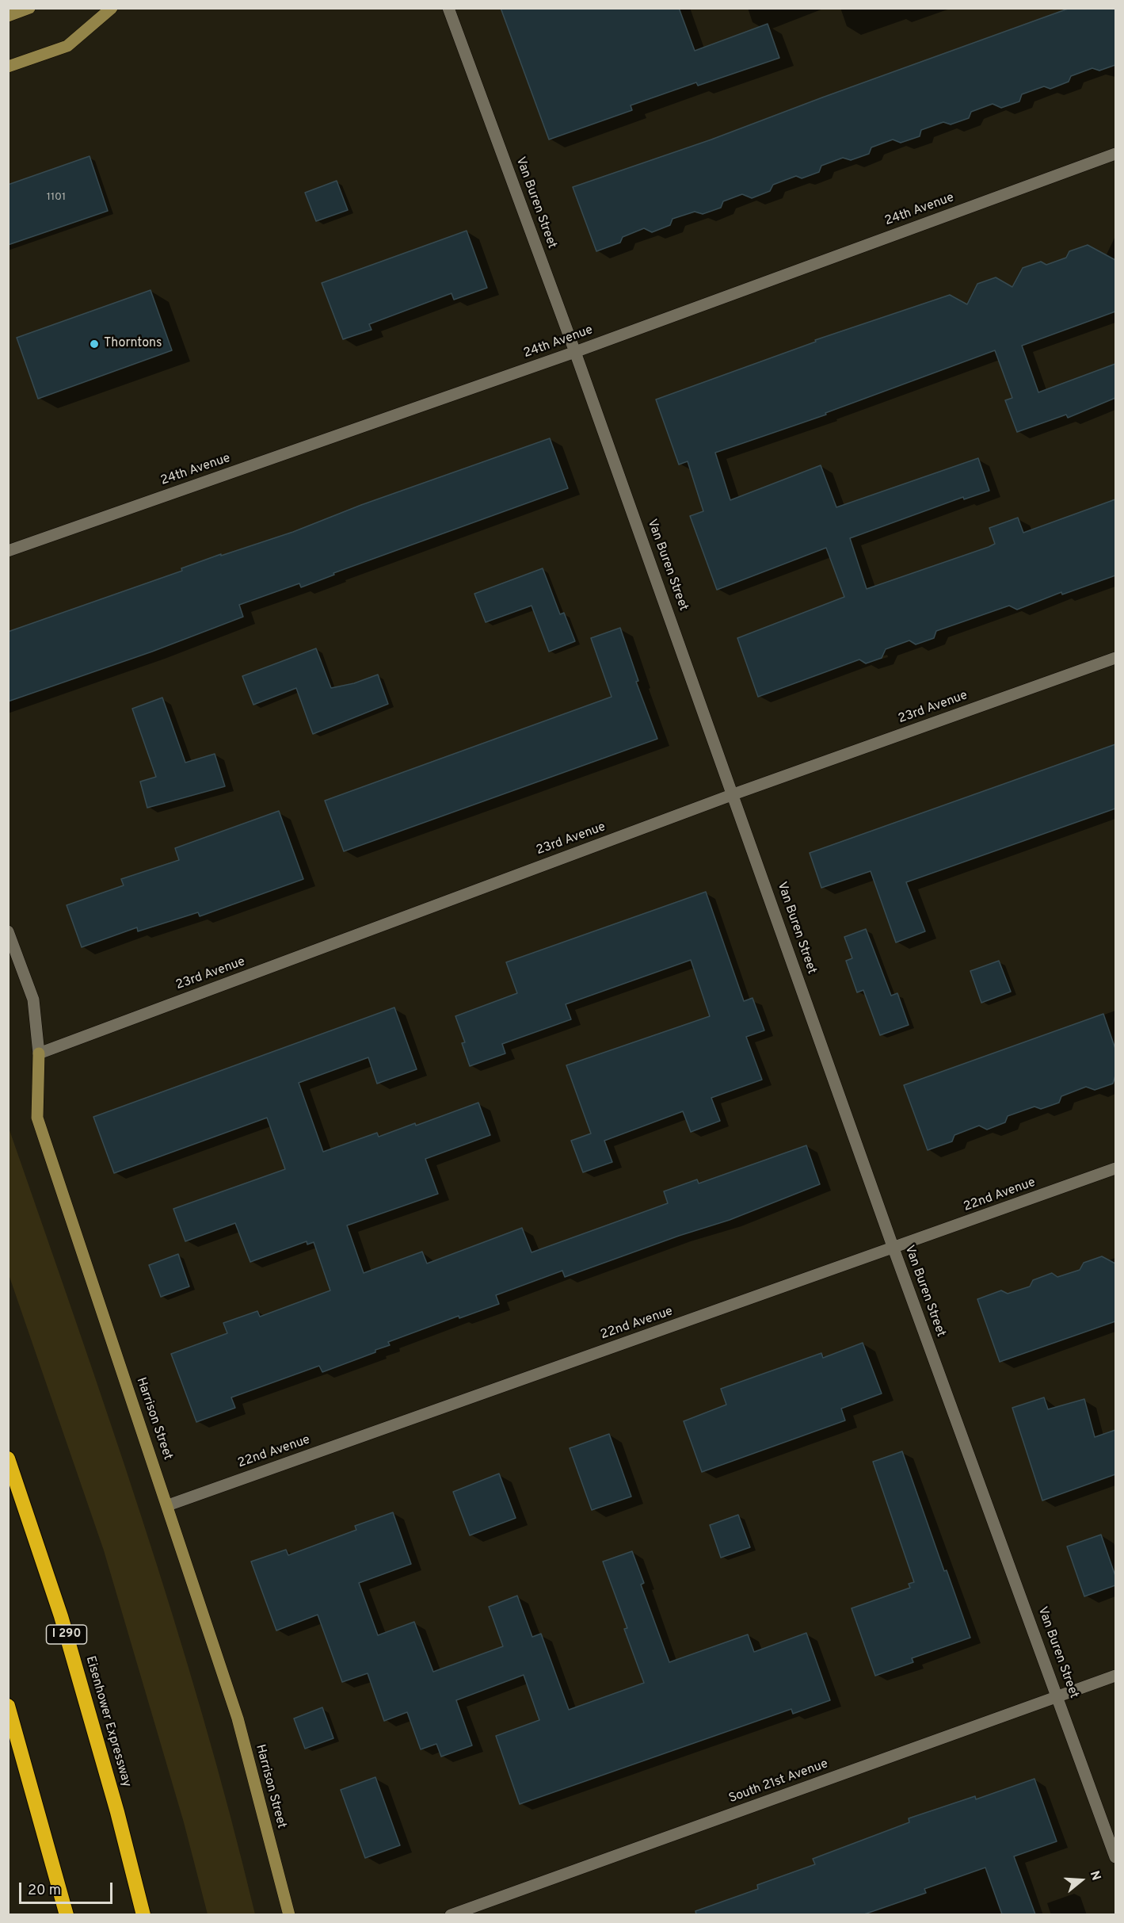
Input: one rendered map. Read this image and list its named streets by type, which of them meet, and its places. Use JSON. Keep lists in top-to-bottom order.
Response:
{
  "streets": {
    "highway": ["I 290", "Eisenhower Expressway"],
    "street": [
      "Van Buren Street",
      "24th Avenue",
      "23rd Avenue",
      "22nd Avenue",
      "Harrison Street",
      "South 21st Avenue"
    ]
  },
  "crossings": [
    ["Van Buren Street", "24th Avenue"],
    ["Van Buren Street", "23rd Avenue"],
    ["Van Buren Street", "22nd Avenue"],
    ["Van Buren Street", "South 21st Avenue"],
    ["23rd Avenue", "Harrison Street"],
    ["22nd Avenue", "Harrison Street"]
  ],
  "places": ["Thorntons"],
  "house_numbers": ["1101"],
  "scale_bar": "20 m",
  "north": "right"
}
